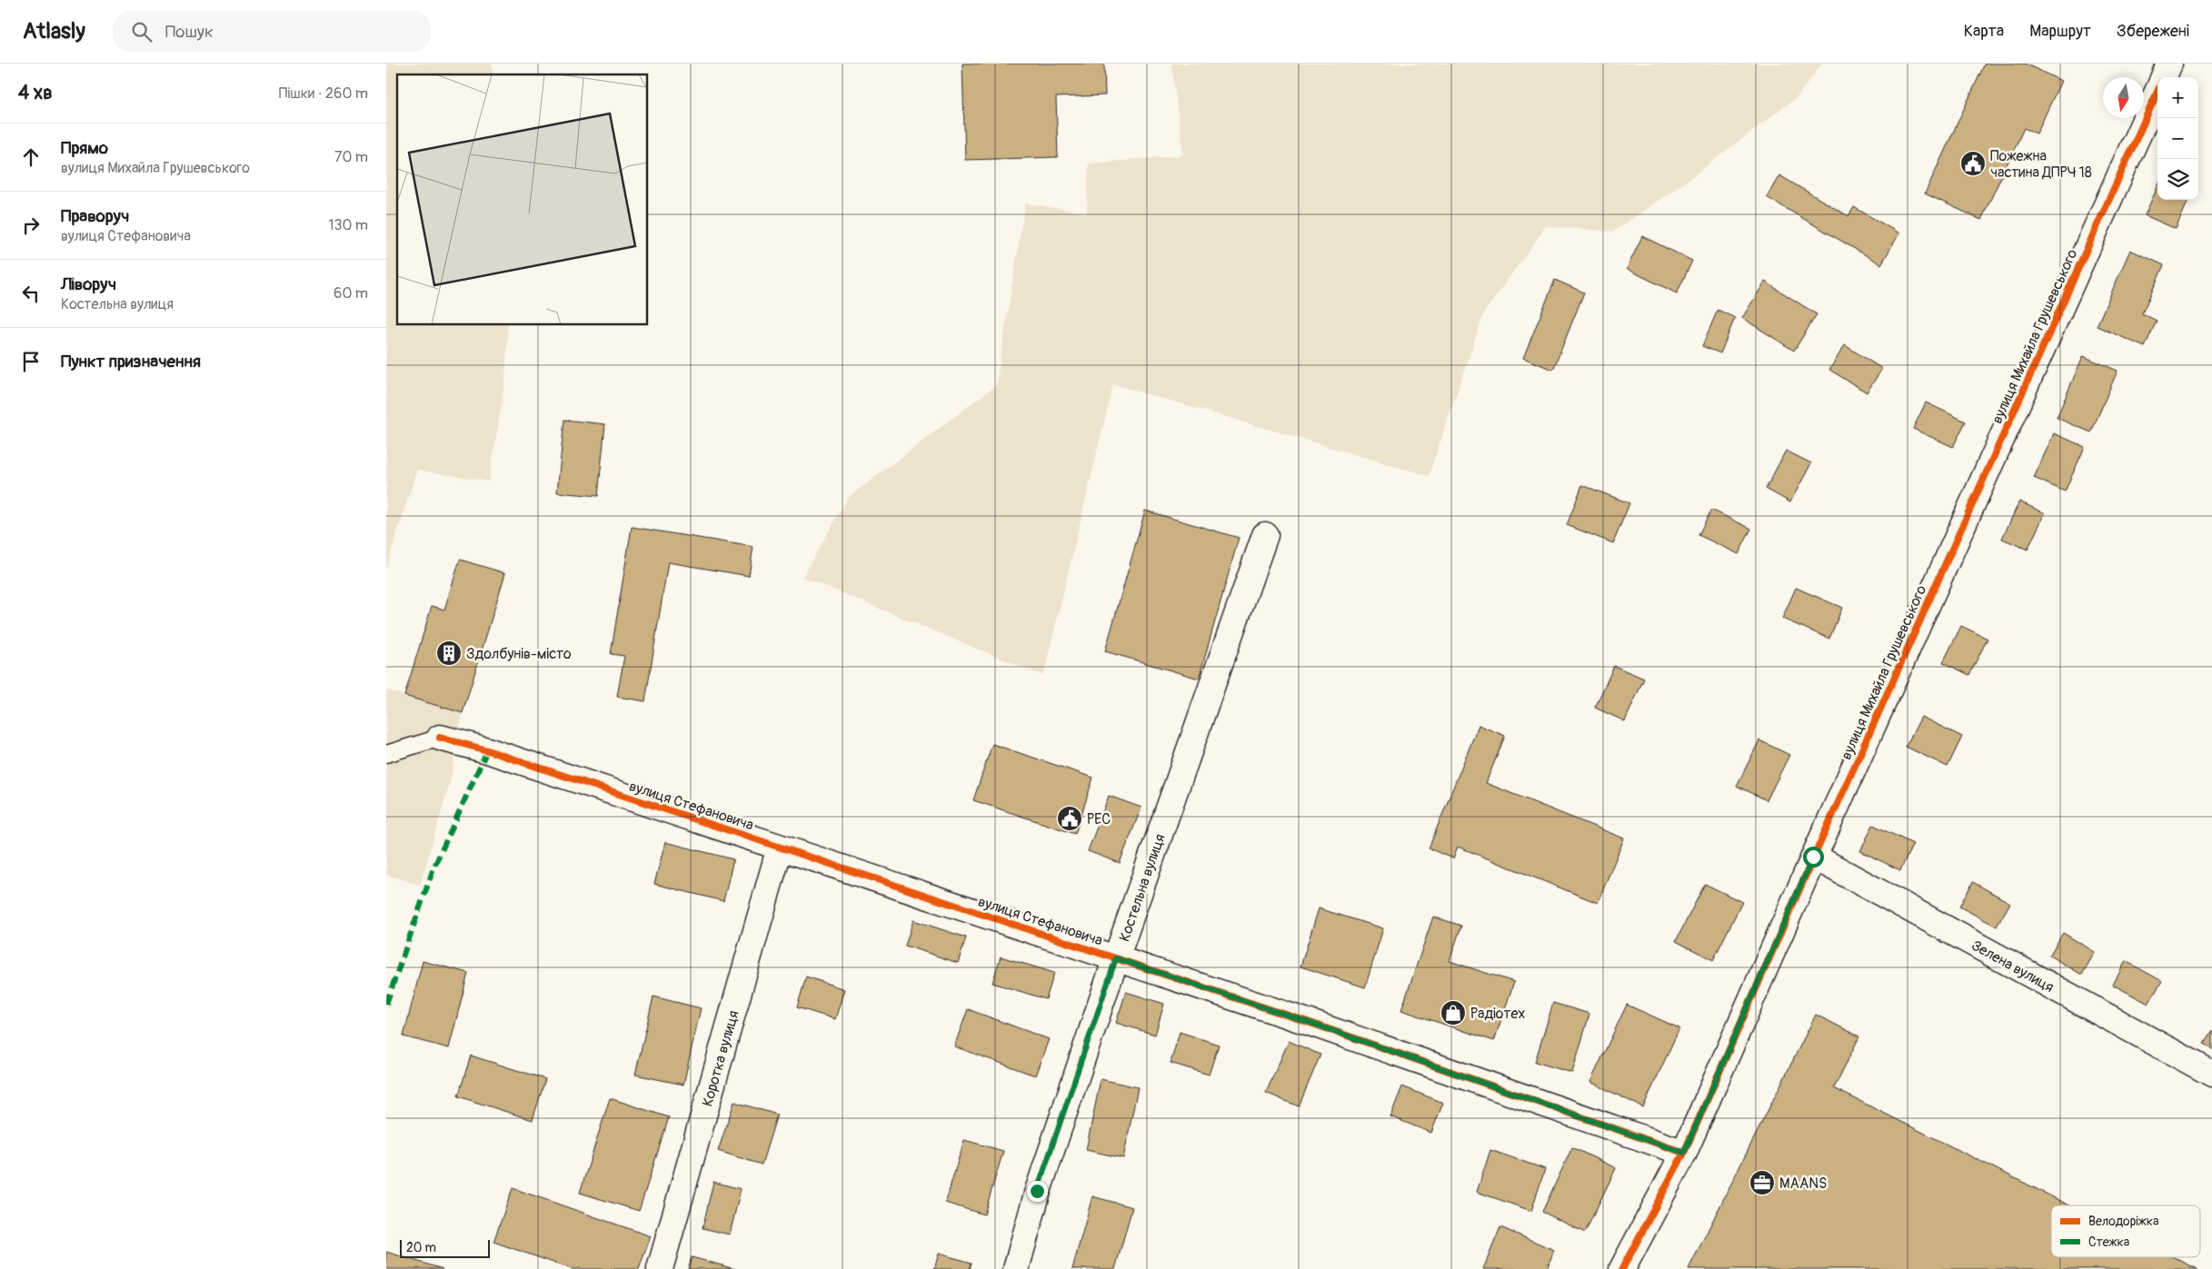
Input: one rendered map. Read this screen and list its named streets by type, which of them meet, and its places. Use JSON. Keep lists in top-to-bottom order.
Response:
{
  "streets": {
    "street": [
      "вулиця Михайла Грушевського",
      "вулиця Стефановича",
      "Костельна вулиця",
      "Зелена вулиця",
      "Коротка вулиця"
    ]
  },
  "crossings": [
    ["вулиця Михайла Грушевського", "вулиця Стефановича"],
    ["вулиця Михайла Грушевського", "Зелена вулиця"],
    ["вулиця Стефановича", "Костельна вулиця"],
    ["вулиця Стефановича", "Коротка вулиця"]
  ],
  "places": {
    "public building": ["Пожежна частина ДПРЧ 18", "РЕС"],
    "building": ["Здолбунів-місто"],
    "shop": ["Радiотех"],
    "office": ["MAANS"]
  },
  "legend": ["Велодоріжка", "Стежка"],
  "scale_bar": "20 m",
  "north": "bottom",
  "page": {
    "header": "Atlasly",
    "search": "Пошук",
    "nav": ["Карта", "Маршрут", "Збережені"],
    "heading": ["4 хв", "Пішки · 260 m"],
    "map_buttons": ["+", "−"],
    "list": [
      ["Прямо", "вулиця Михайла Грушевського", "70 m"],
      ["Праворуч", "вулиця Стефановича", "130 m"],
      ["Ліворуч", "Костельна вулиця", "60 m"],
      "Пункт призначення"
    ],
    "scale": "20 m"
  }
}
